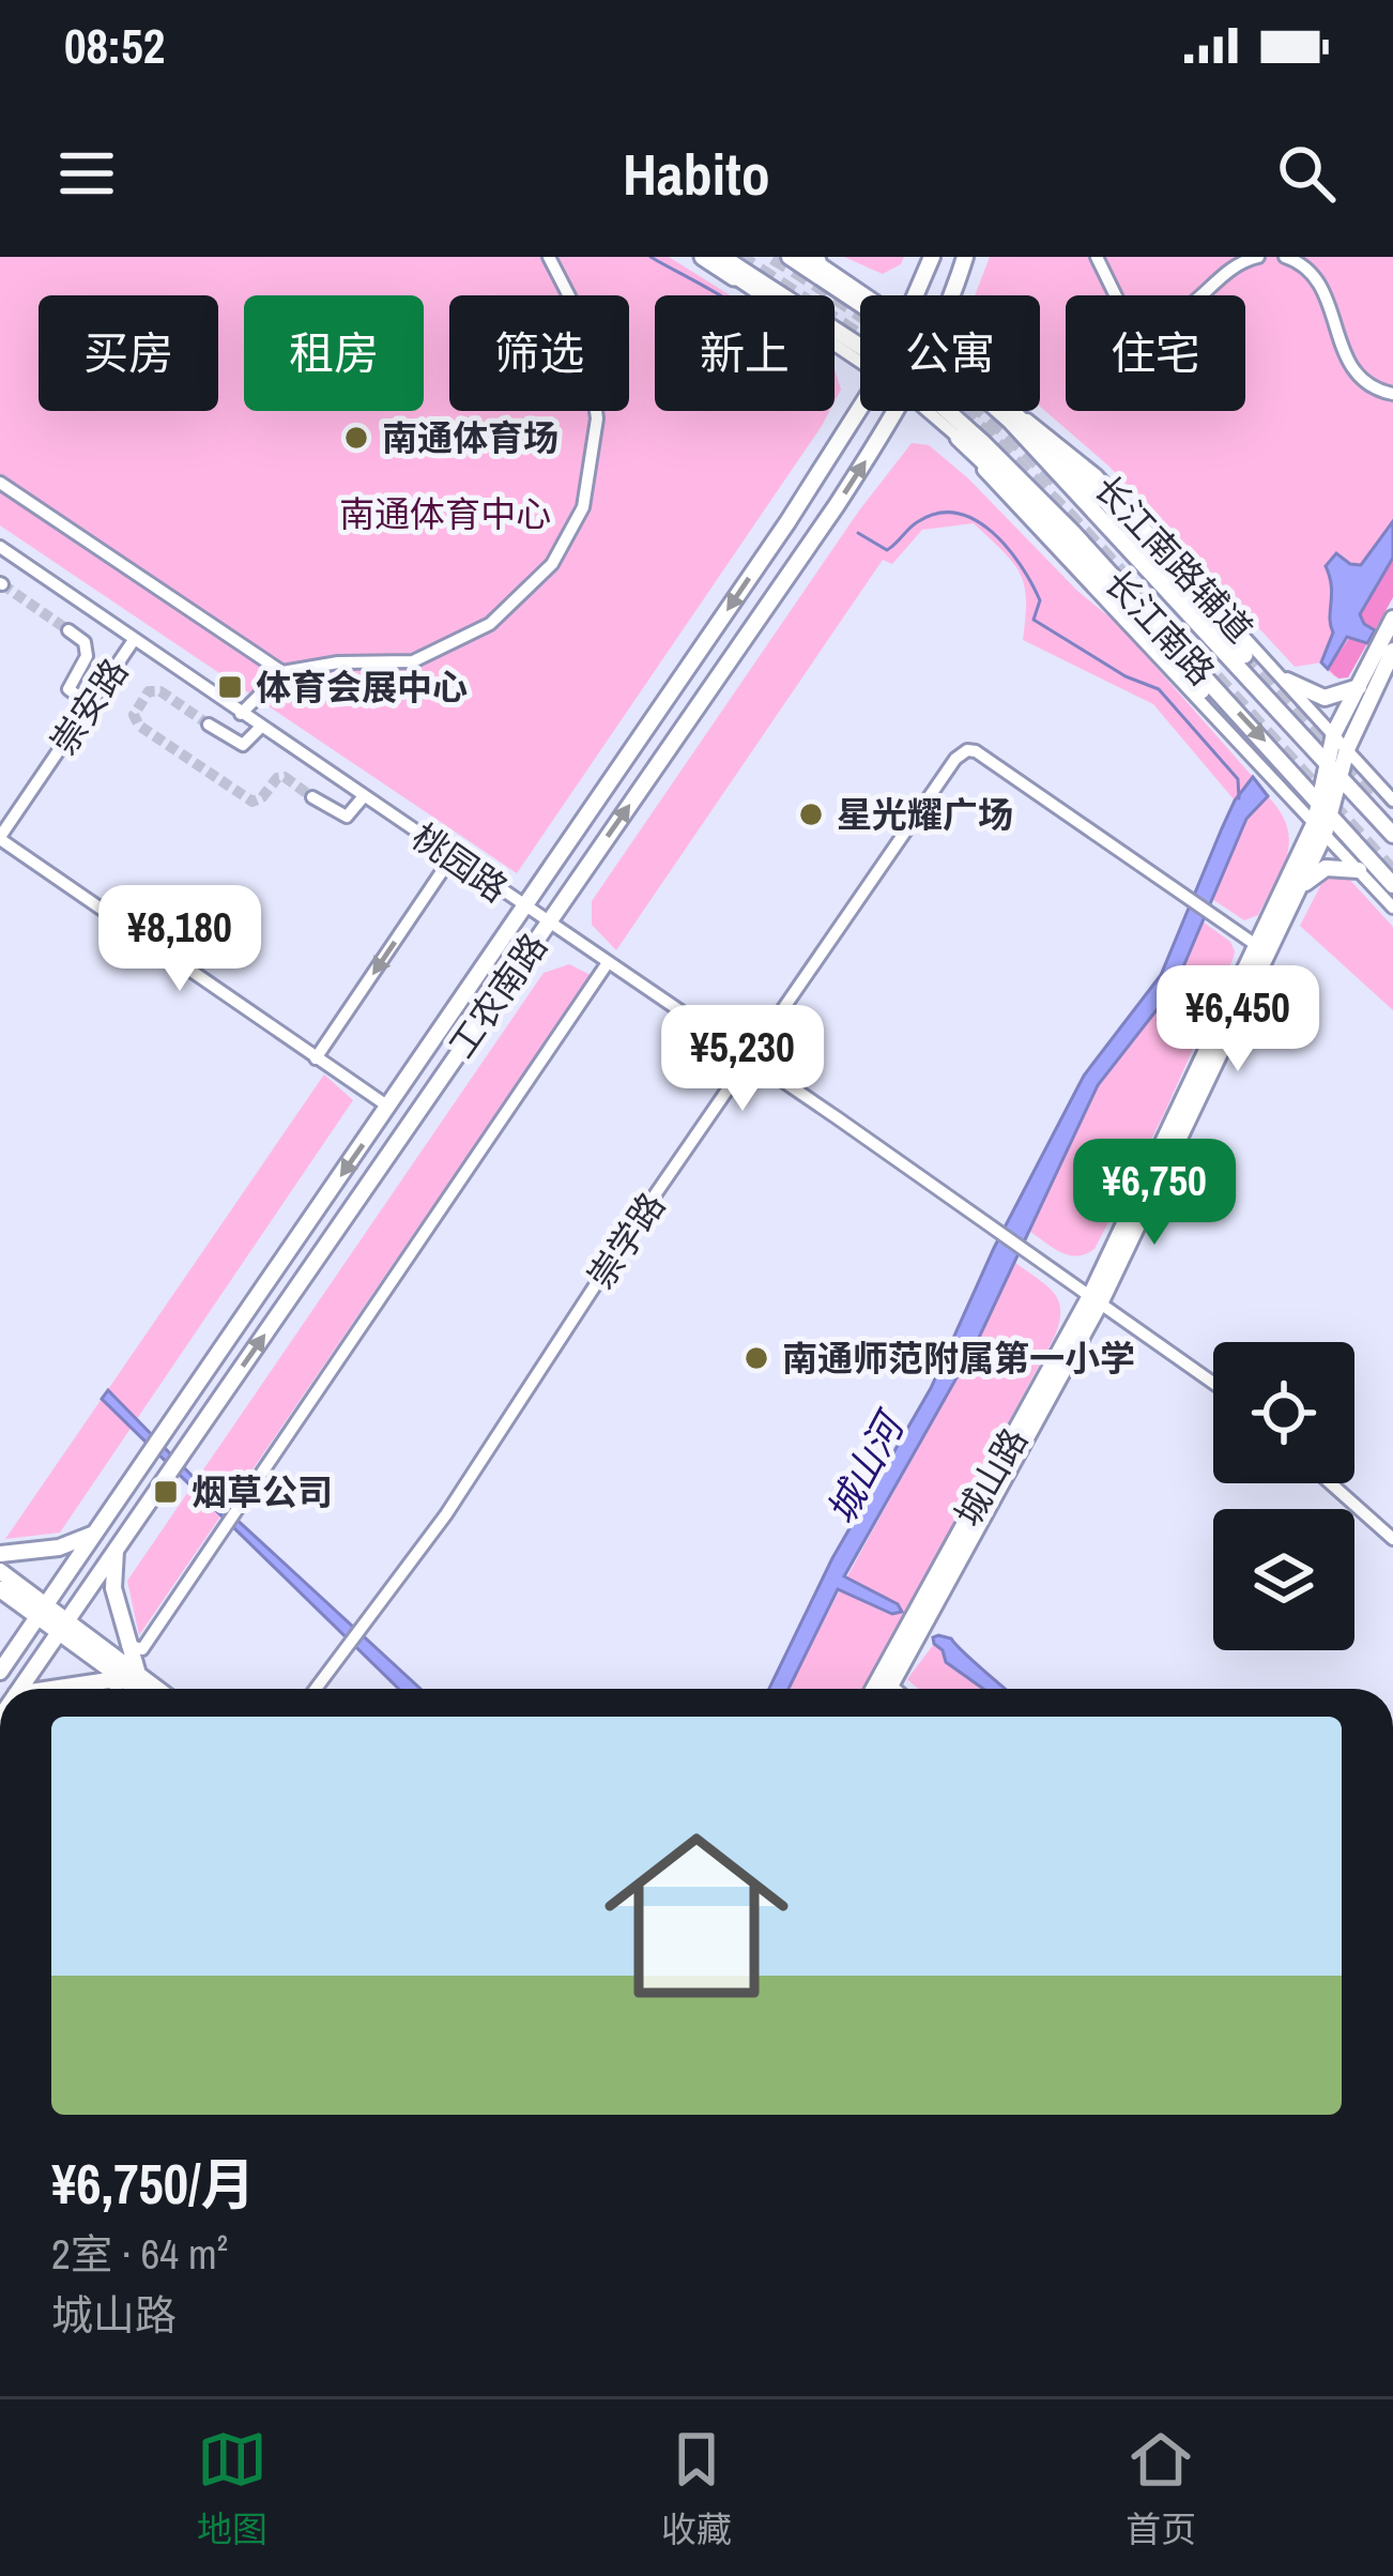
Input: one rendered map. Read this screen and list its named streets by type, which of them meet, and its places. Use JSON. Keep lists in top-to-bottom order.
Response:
{
  "streets": {
    "main road": ["长江南路", "工农南路", "城山路"],
    "street": [
      "长江南路辅道",
      "崇安路",
      "桃园路",
      "崇学路"
    ]
  },
  "crossings": [
    ["长江南路辅道", "城山路"],
    ["长江南路", "城山路"],
    ["崇安路", "桃园路"],
    ["桃园路", "工农南路"],
    ["桃园路", "崇学路"],
    ["桃园路", "城山路"],
    ["崇学路", "城山路"]
  ],
  "water": ["城山河"],
  "parks": ["南通体育中心"],
  "places": {
    "other": ["南通体育场", "星光耀广场", "南通师范附属第一小学"],
    "transit": ["体育会展中心", "烟草公司"]
  },
  "page": {
    "status": "08:52",
    "header": "Habito",
    "chip": [
      "买房",
      "租房",
      "筛选",
      "新上",
      "公寓",
      "住宅"
    ],
    "price": [
      "¥8,180",
      "¥6,450",
      "¥5,230",
      "¥6,750"
    ],
    "list": [
      {
        "name": "¥6,750/月",
        "note": "2室 · 64 m² · 城山路"
      }
    ],
    "tabs": ["地图", "收藏", "首页"]
  }
}
